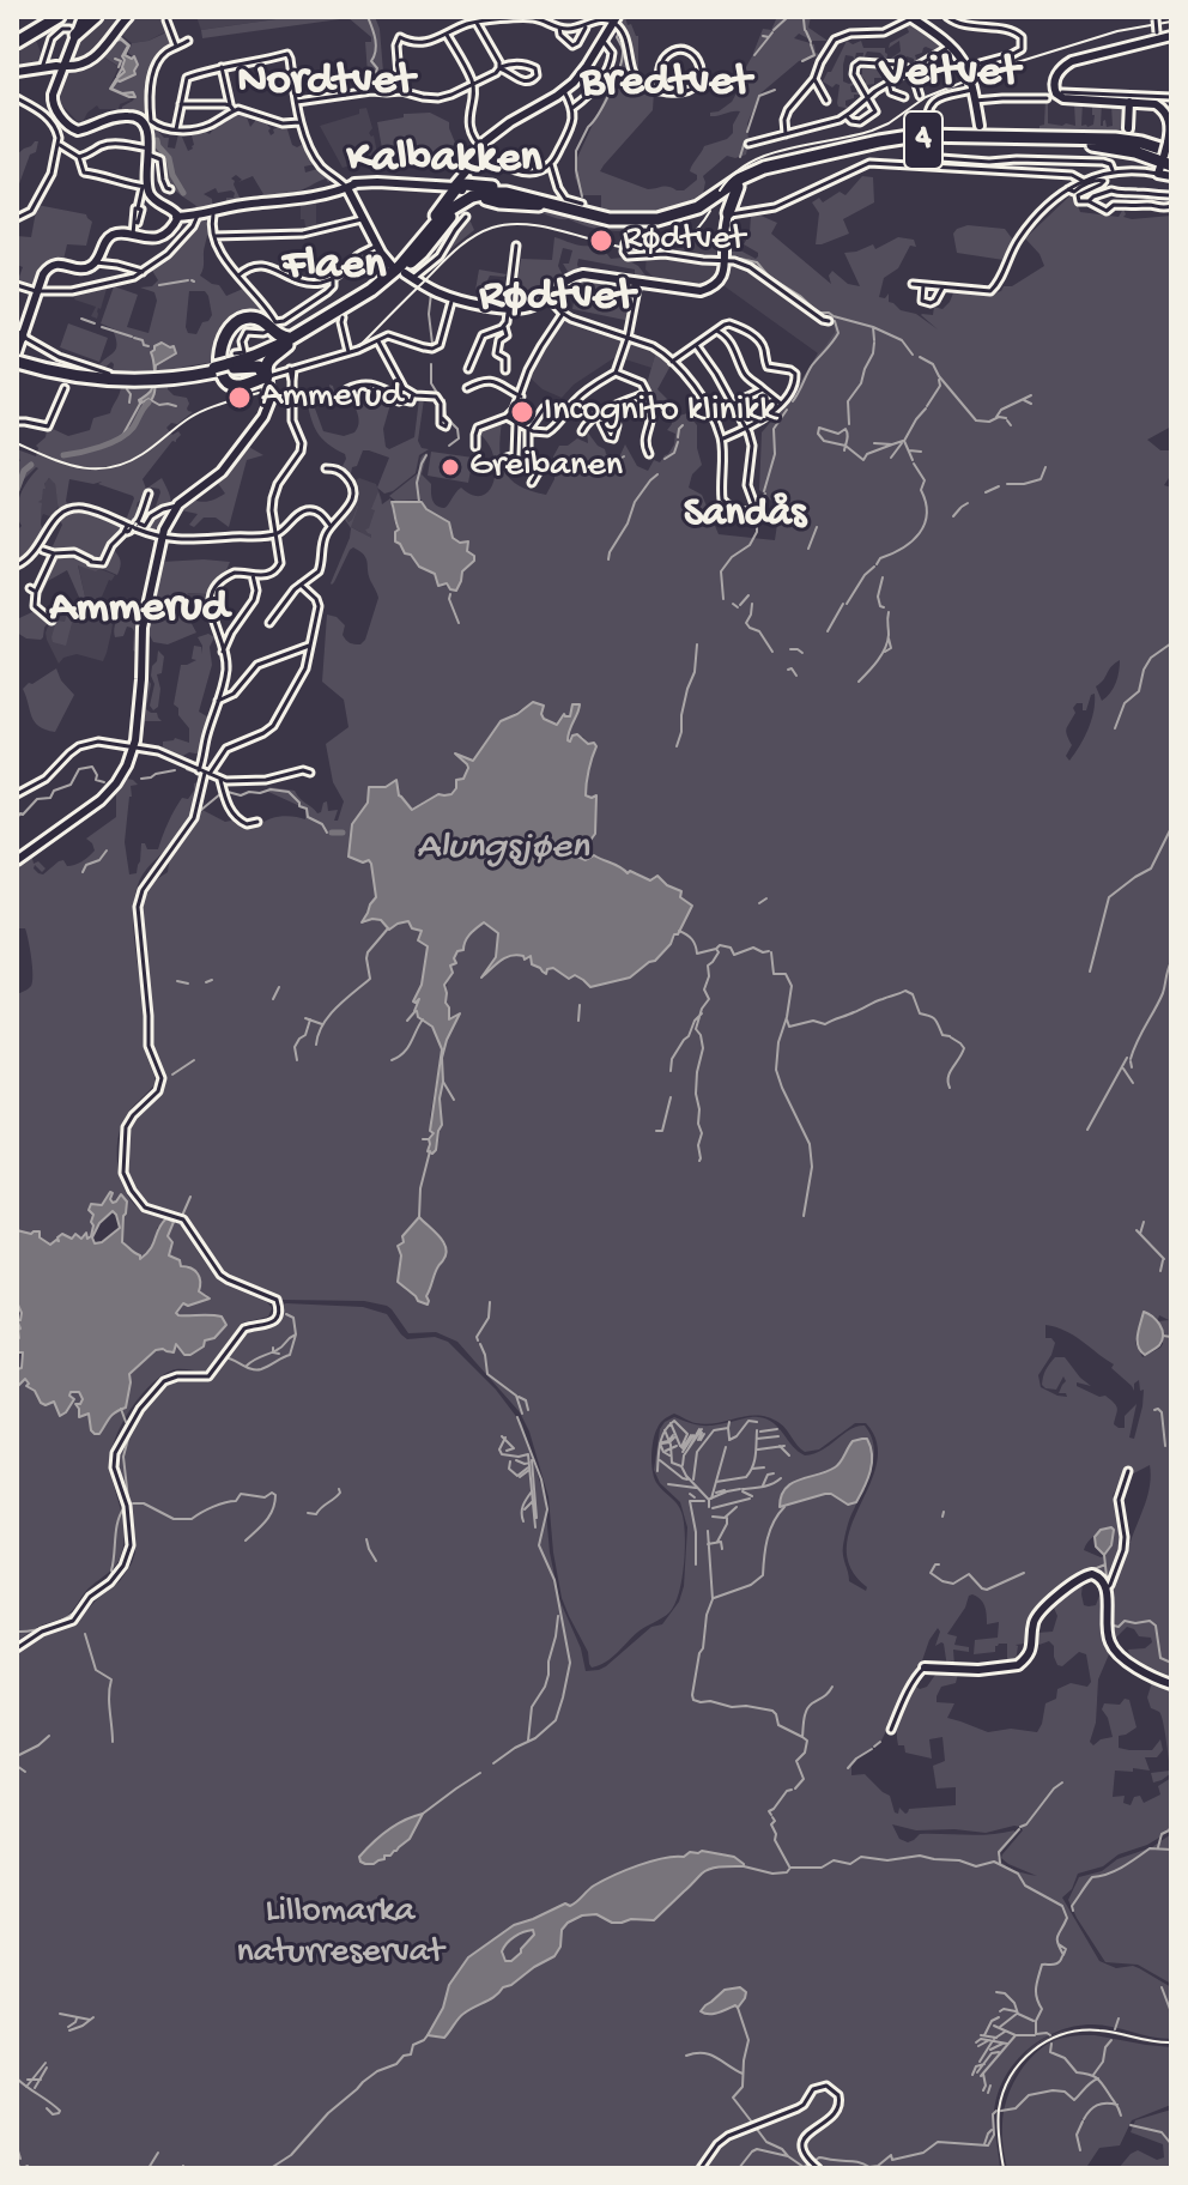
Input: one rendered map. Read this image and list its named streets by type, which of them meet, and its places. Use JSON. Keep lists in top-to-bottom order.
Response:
{
  "streets": {
    "highway": ["4"]
  },
  "districts": [
    "Veitvet",
    "Nordtvet",
    "Bredtvet",
    "Kalbakken",
    "Flaen",
    "Rødtvet",
    "Sandås",
    "Ammerud"
  ],
  "water": ["Alungsjøen"],
  "parks": ["Lillomarka naturreservat"],
  "places": [
    "Rødtvet",
    "Ammerud",
    "Incognito klinikk",
    "Greibanen"
  ]
}
